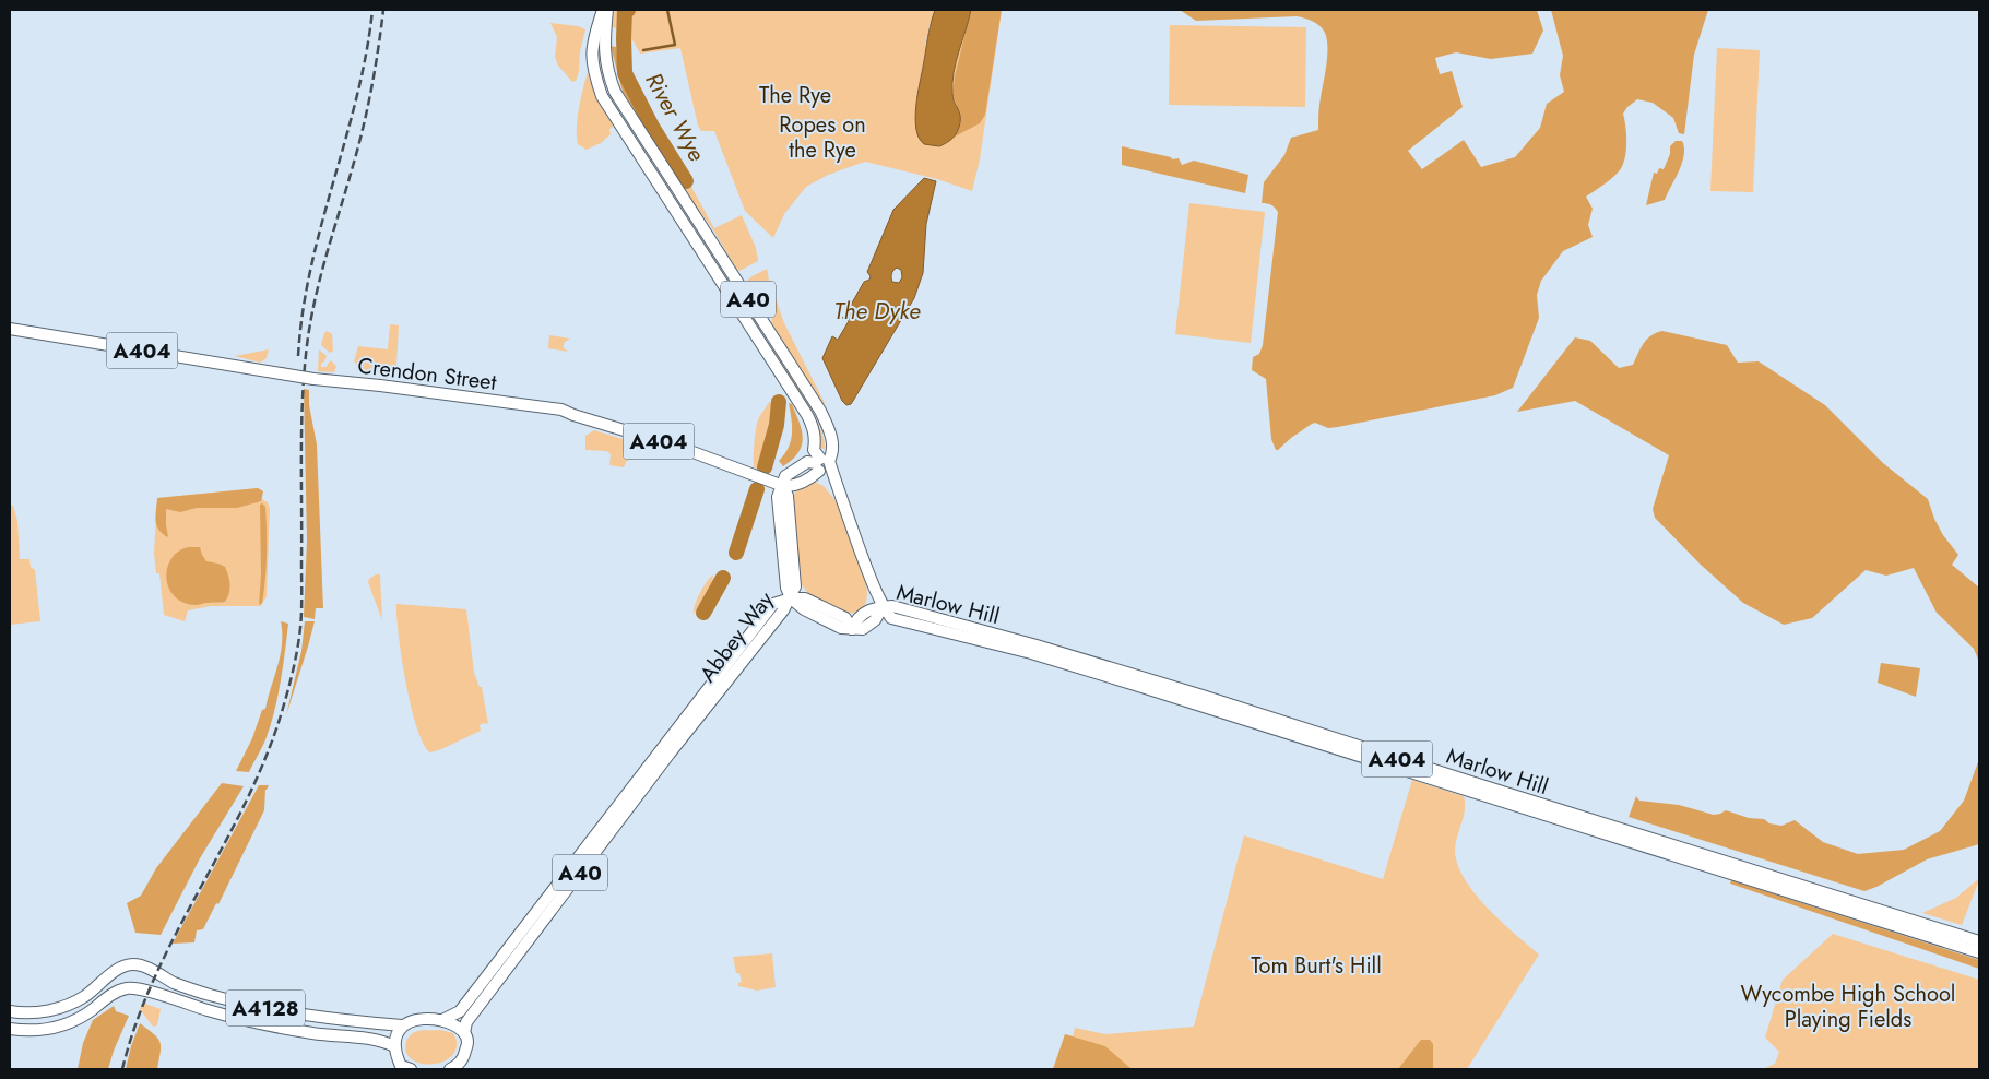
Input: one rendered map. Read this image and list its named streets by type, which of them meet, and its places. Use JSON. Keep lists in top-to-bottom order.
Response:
{
  "streets": {
    "main road": [
      "A40",
      "A404",
      "Crendon Street",
      "Marlow Hill",
      "Abbey Way",
      "A4128"
    ]
  },
  "water": ["River Wye", "The Dyke"],
  "parks": [
    "The Rye",
    "Ropes on the Rye",
    "Tom Burt's Hill",
    "Wycombe High School Playing Fields"
  ]
}
